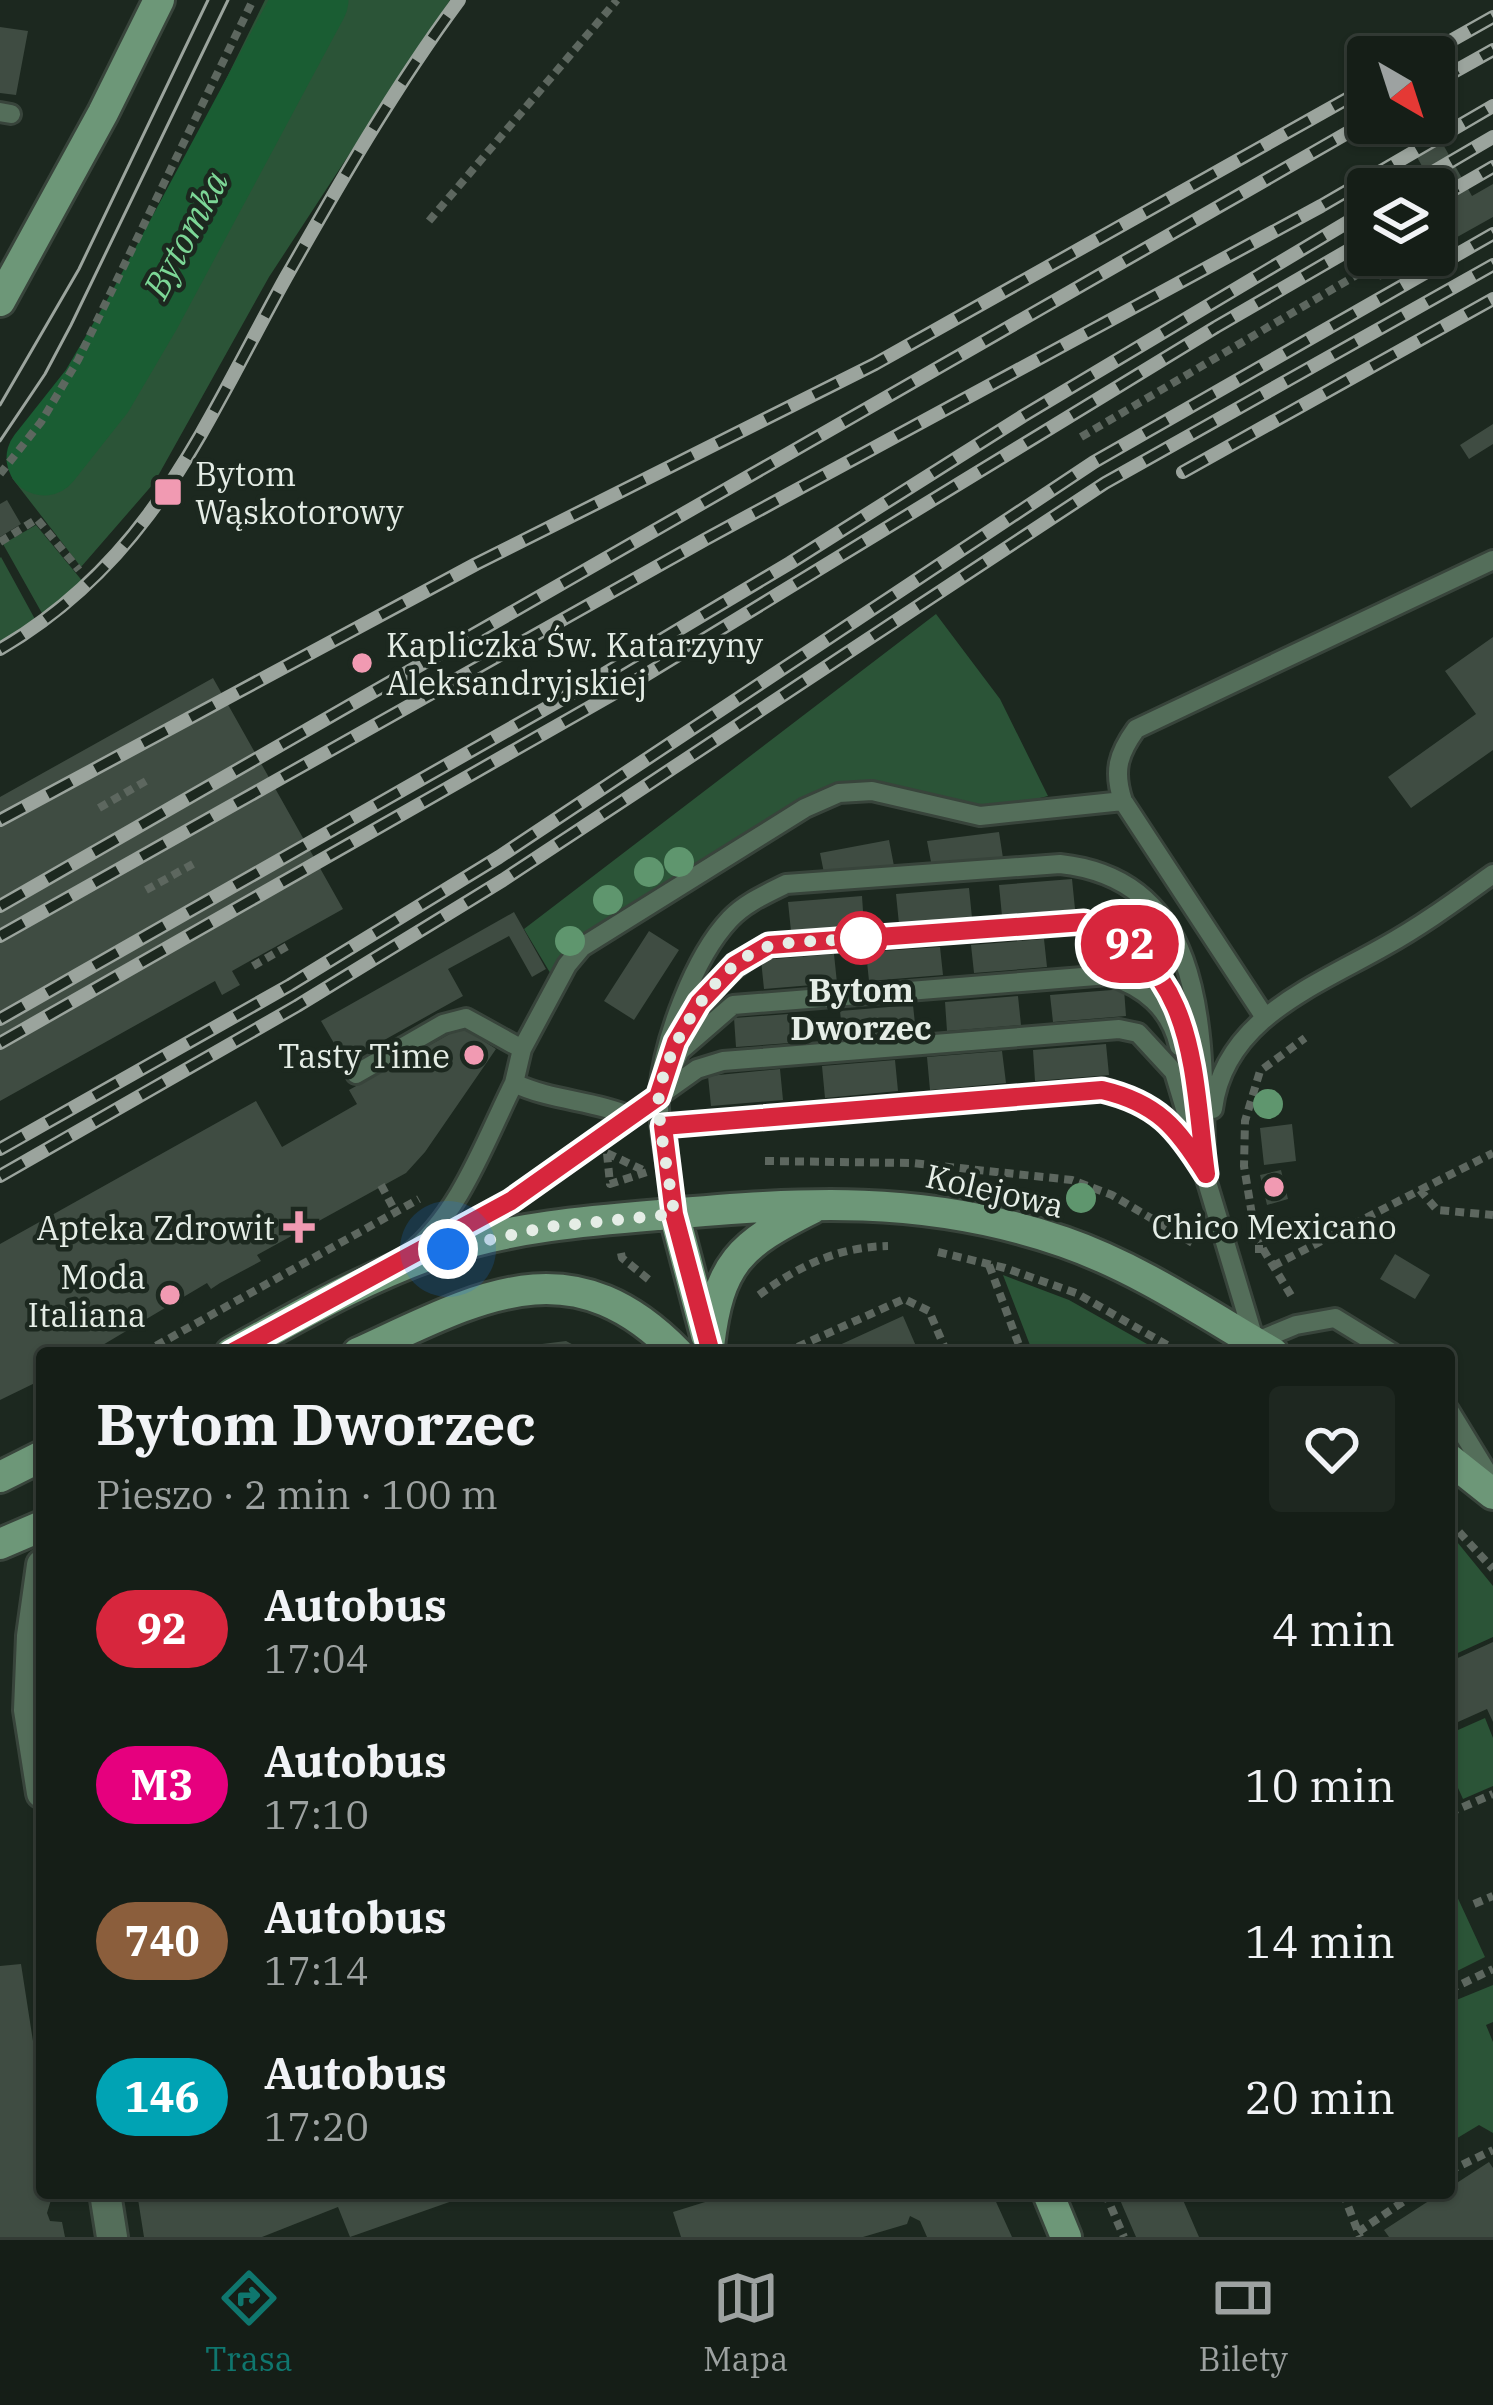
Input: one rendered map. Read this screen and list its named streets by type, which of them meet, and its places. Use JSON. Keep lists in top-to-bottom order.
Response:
{
  "streets": {
    "main road": ["Kolejowa"]
  },
  "water": ["Bytomka"],
  "places": {
    "transit": ["Bytom Wąskotorowy"],
    "other": [
      "Kapliczka Św. Katarzyny Aleksandryjskiej",
      "Bytom Dworzec",
      "Tasty Time",
      "Chico Mexicano",
      "Moda Italiana"
    ],
    "health": ["Apteka Zdrowit"]
  },
  "lines": ["bus line 92"],
  "north": "bottom right",
  "page": {
    "on_map": "92",
    "heading": ["Bytom Dworzec", "Pieszo · 2 min · 100 m"],
    "list": [
      {
        "mark": "92",
        "name": "Autobus",
        "note": "17:04",
        "value": "4 min"
      },
      {
        "mark": "M3",
        "name": "Autobus",
        "note": "17:10",
        "value": "10 min"
      },
      {
        "mark": "740",
        "name": "Autobus",
        "note": "17:14",
        "value": "14 min"
      },
      {
        "mark": "146",
        "name": "Autobus",
        "note": "17:20",
        "value": "20 min"
      }
    ],
    "tabs": ["Trasa", "Mapa", "Bilety"]
  }
}
